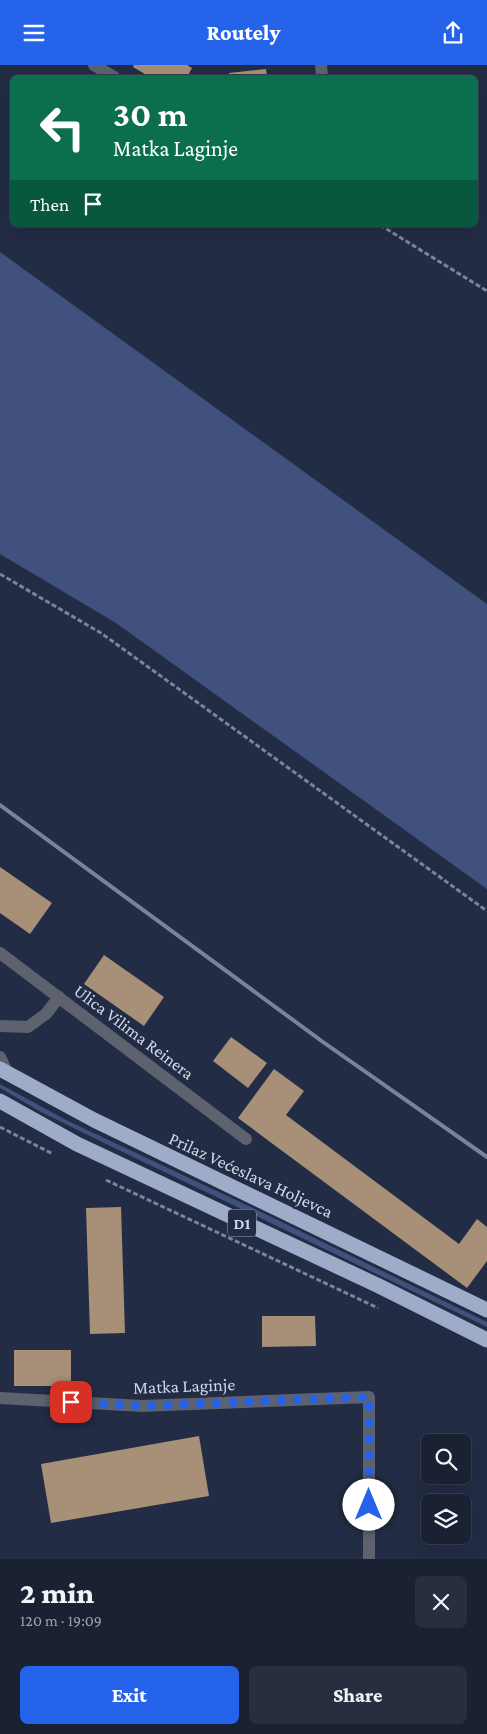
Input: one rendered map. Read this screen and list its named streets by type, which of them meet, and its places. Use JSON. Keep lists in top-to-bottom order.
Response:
{
  "streets": {
    "highway": ["Prilaz Većeslava Holjevca", "D1"],
    "street": ["Ulica Vilima Reinera", "Matka Laginje"]
  },
  "page": {
    "header": "Routely",
    "turn": ["30 m", "Matka Laginje"],
    "then": "Then",
    "heading": ["2 min", "120 m · 19:09"],
    "buttons": ["Exit", "Share"]
  }
}
